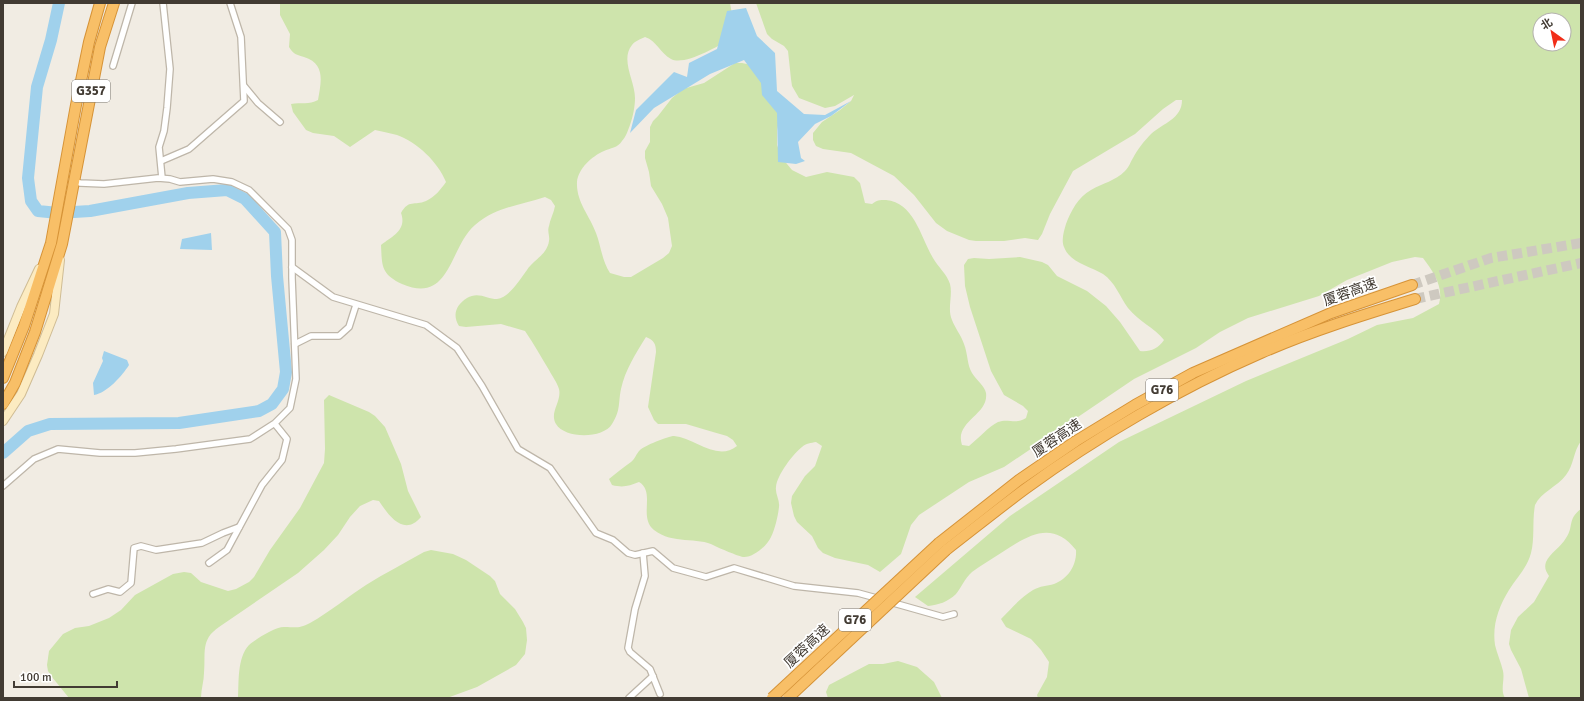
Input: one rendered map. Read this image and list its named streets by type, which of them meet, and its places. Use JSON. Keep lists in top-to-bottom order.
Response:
{
  "streets": {
    "highway": ["G357", "厦蓉高速", "G76"]
  },
  "scale_bar": "100 m",
  "north": "top left"
}
